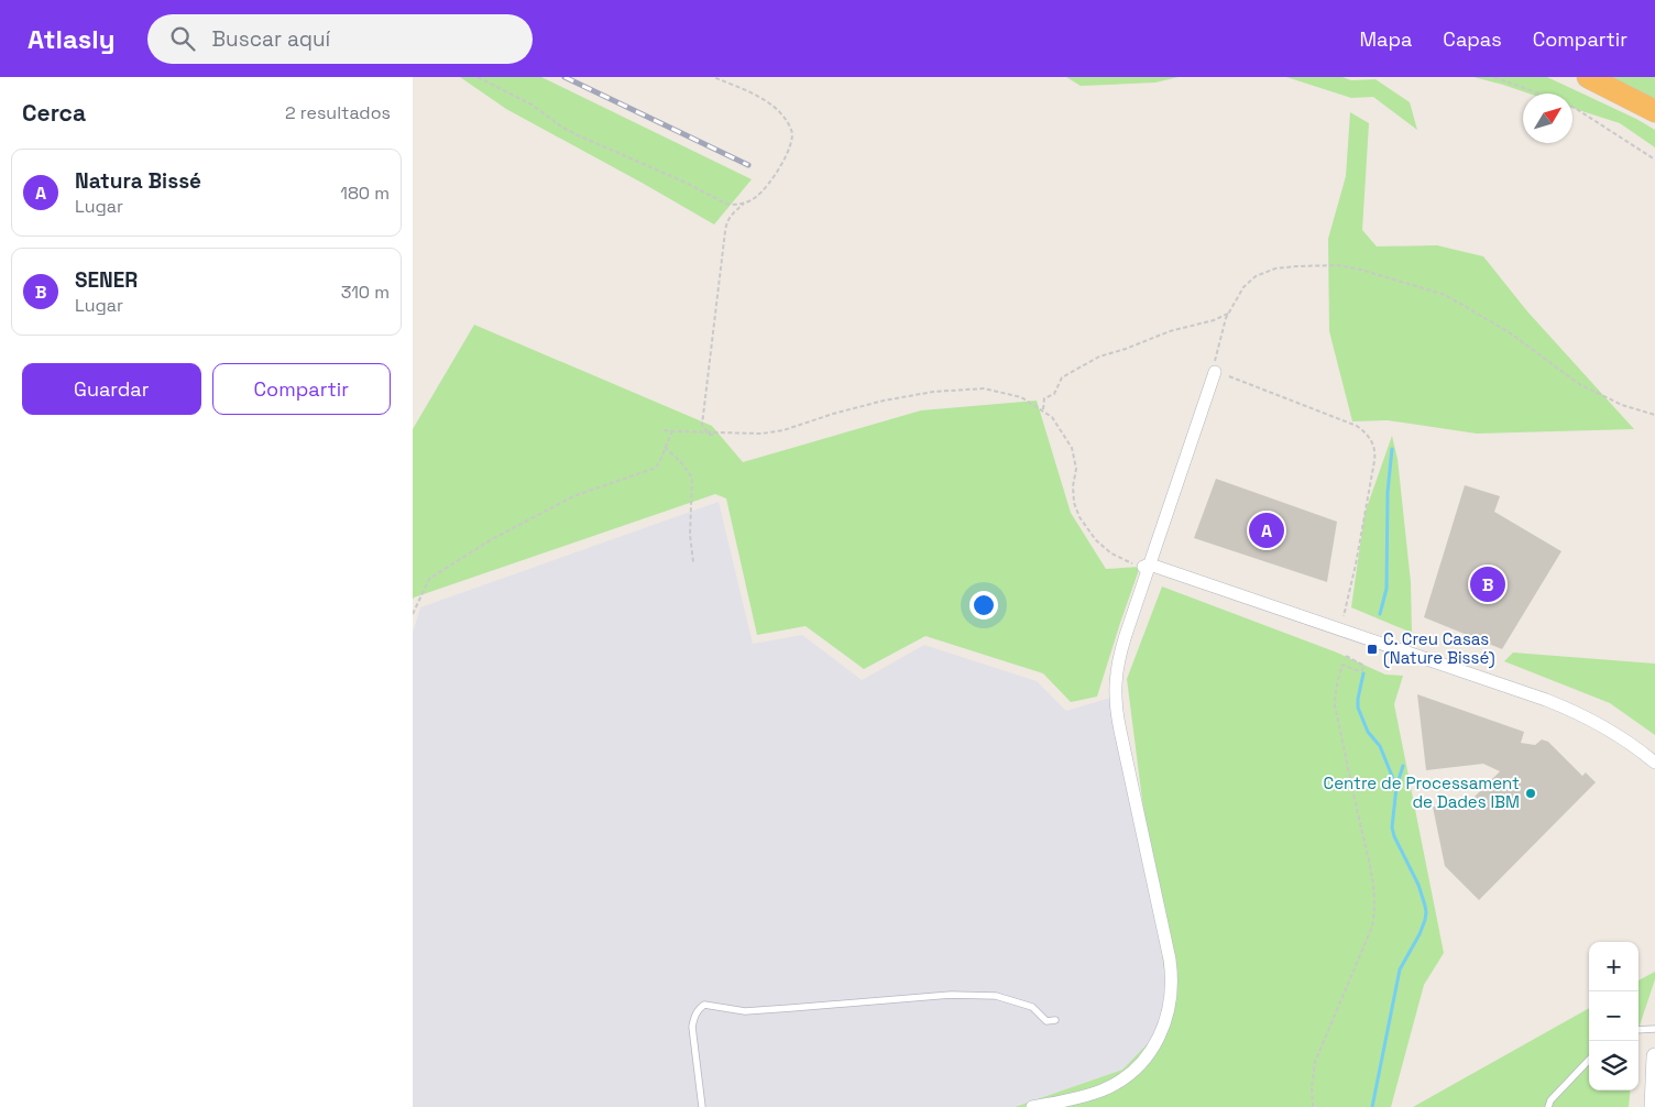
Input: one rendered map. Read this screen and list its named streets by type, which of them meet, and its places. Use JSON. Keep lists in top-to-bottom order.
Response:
{
  "places": {
    "transit": ["C. Creu Casas (Nature Bissé)"],
    "other": ["Centre de Processament de Dades IBM"]
  },
  "north": "top right",
  "page": {
    "header": "Atlasly",
    "search": "Buscar aquí",
    "nav": ["Mapa", "Capas", "Compartir"],
    "heading": ["Cerca", "2 resultados"],
    "list": [
      {
        "mark": "A",
        "name": "Natura Bissé",
        "note": "Lugar",
        "value": "180 m"
      },
      {
        "mark": "B",
        "name": "SENER",
        "note": "Lugar",
        "value": "310 m"
      }
    ],
    "buttons": ["Guardar", "Compartir"],
    "pins": ["A", "B"],
    "map_buttons": ["+", "−"]
  }
}
